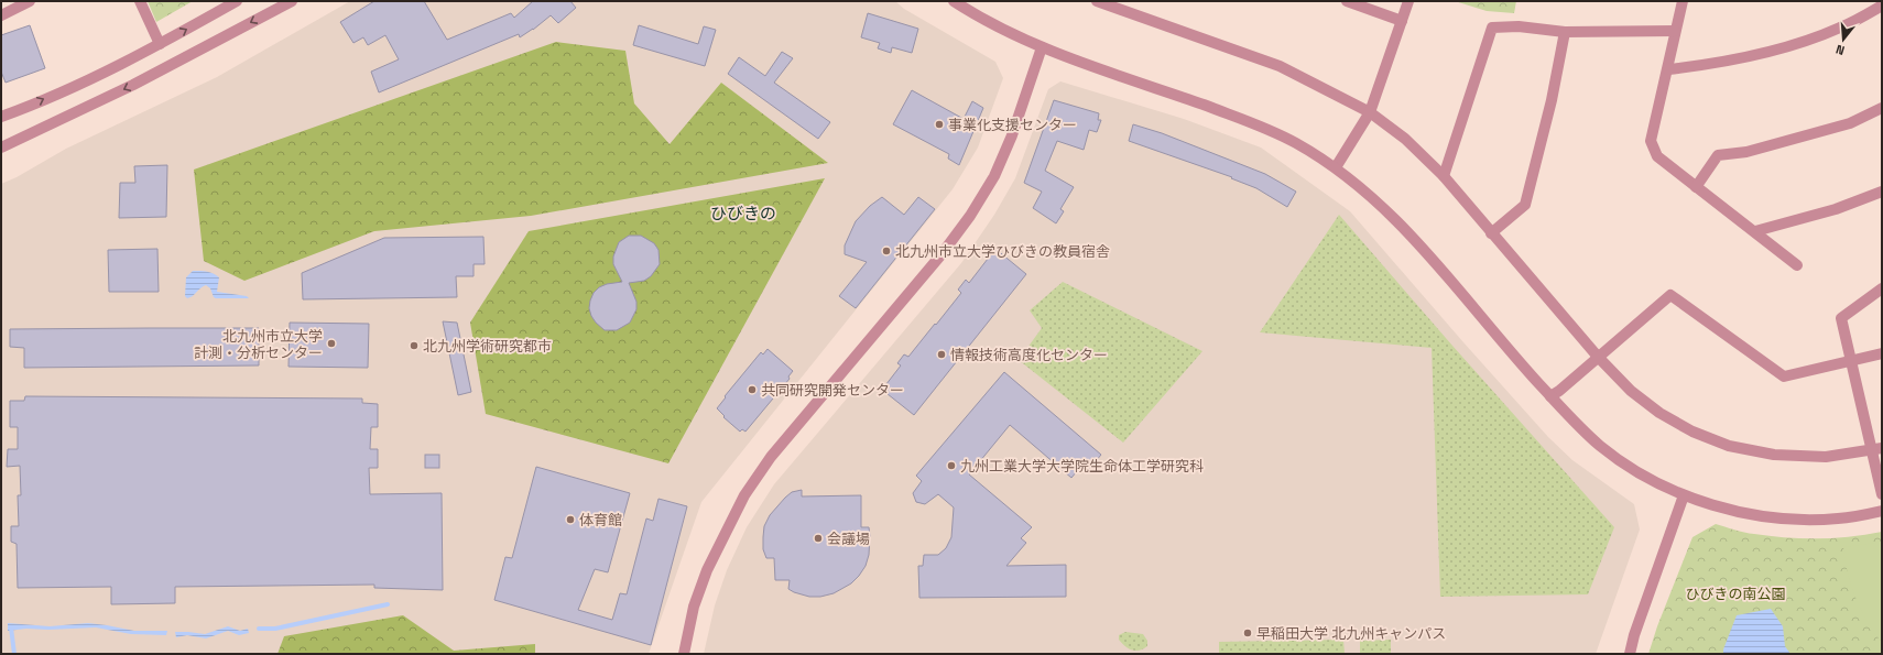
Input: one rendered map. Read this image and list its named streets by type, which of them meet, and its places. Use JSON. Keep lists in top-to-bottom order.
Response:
{
  "districts": ["ひびきの"],
  "parks": ["ひびきの南公園"],
  "places": [
    "事業化支援センター",
    "北九州市立大学ひびきの教員宿舎",
    "北九州市立大学 計測・分析センター",
    "北九州学術研究都市",
    "情報技術高度化センター",
    "共同研究開発センター",
    "九州工業大学大学院生命体工学研究科",
    "体育館",
    "会議場",
    "早稲田大学 北九州キャンパス"
  ],
  "north": "bottom"
}
